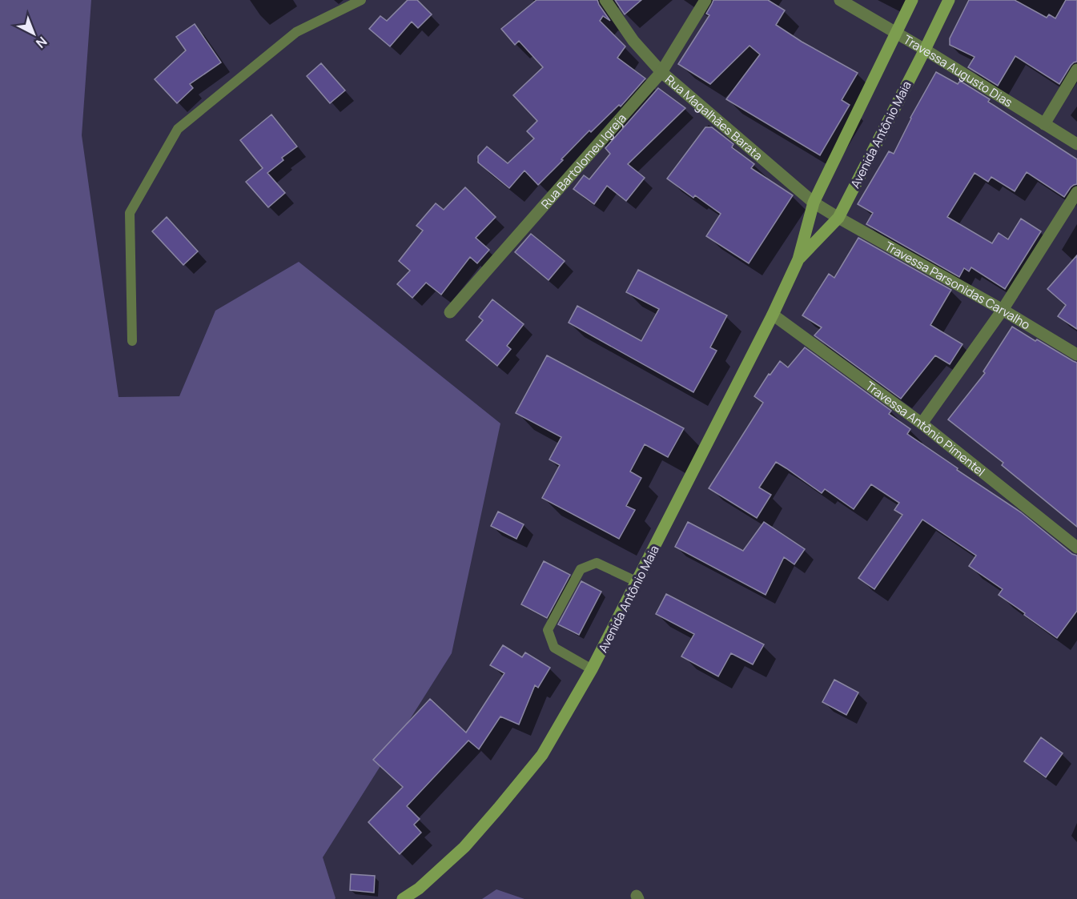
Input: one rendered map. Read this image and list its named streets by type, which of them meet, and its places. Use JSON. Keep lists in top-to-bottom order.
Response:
{
  "streets": {
    "main road": ["Avenida Antônio Maia"],
    "street": [
      "Travessa Augusto Dias",
      "Rua Magalhães Barata",
      "Rua Bartolomeu Igreja",
      "Travessa Parsonidas Carvalho",
      "Travessa Antônio Pimentel"
    ]
  },
  "crossings": [
    ["Travessa Augusto Dias", "Avenida Antônio Maia"],
    ["Rua Magalhães Barata", "Avenida Antônio Maia"],
    ["Rua Magalhães Barata", "Rua Bartolomeu Igreja"],
    ["Rua Magalhães Barata", "Travessa Parsonidas Carvalho"],
    ["Avenida Antônio Maia", "Travessa Parsonidas Carvalho"],
    ["Avenida Antônio Maia", "Travessa Antônio Pimentel"]
  ],
  "north": "bottom right"
}
